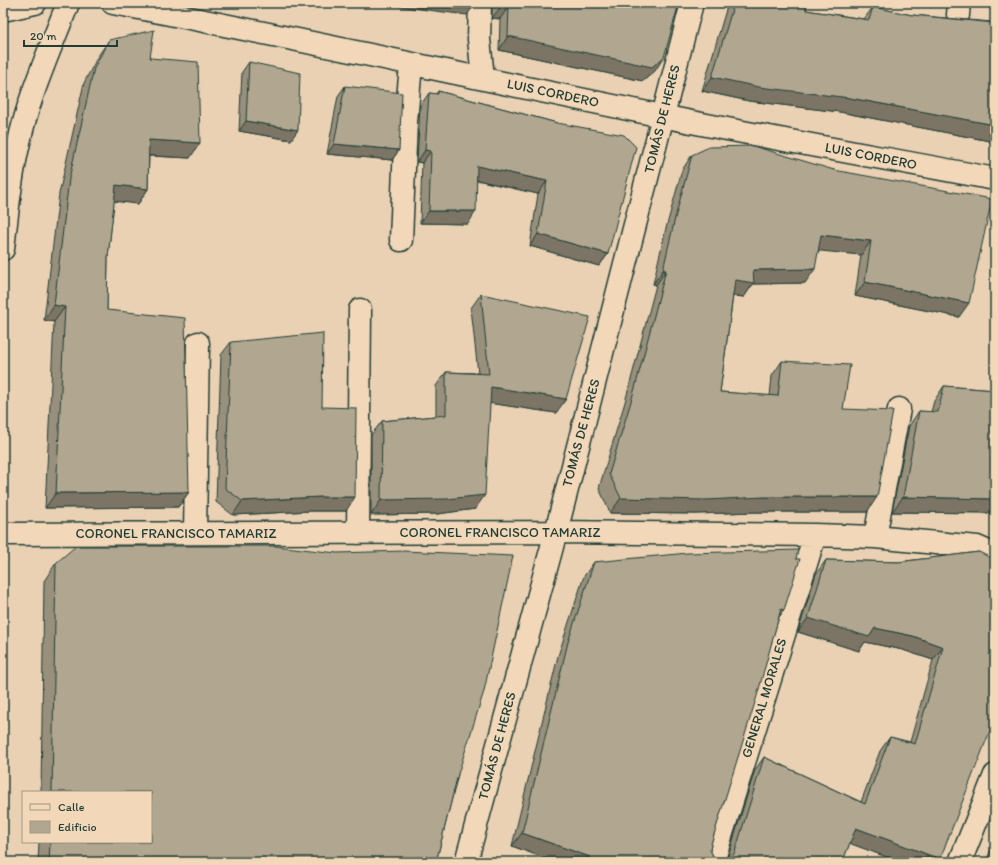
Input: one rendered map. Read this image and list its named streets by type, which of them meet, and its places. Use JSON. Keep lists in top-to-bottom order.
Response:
{
  "streets": {
    "street": [
      "LUIS CORDERO",
      "TOMÁS DE HERES",
      "CORONEL FRANCISCO TAMARIZ",
      "GENERAL MORALES"
    ]
  },
  "crossings": [
    ["LUIS CORDERO", "TOMÁS DE HERES"],
    ["TOMÁS DE HERES", "CORONEL FRANCISCO TAMARIZ"],
    ["CORONEL FRANCISCO TAMARIZ", "GENERAL MORALES"]
  ],
  "legend": ["Calle", "Edificio"],
  "scale_bar": "20 m"
}
